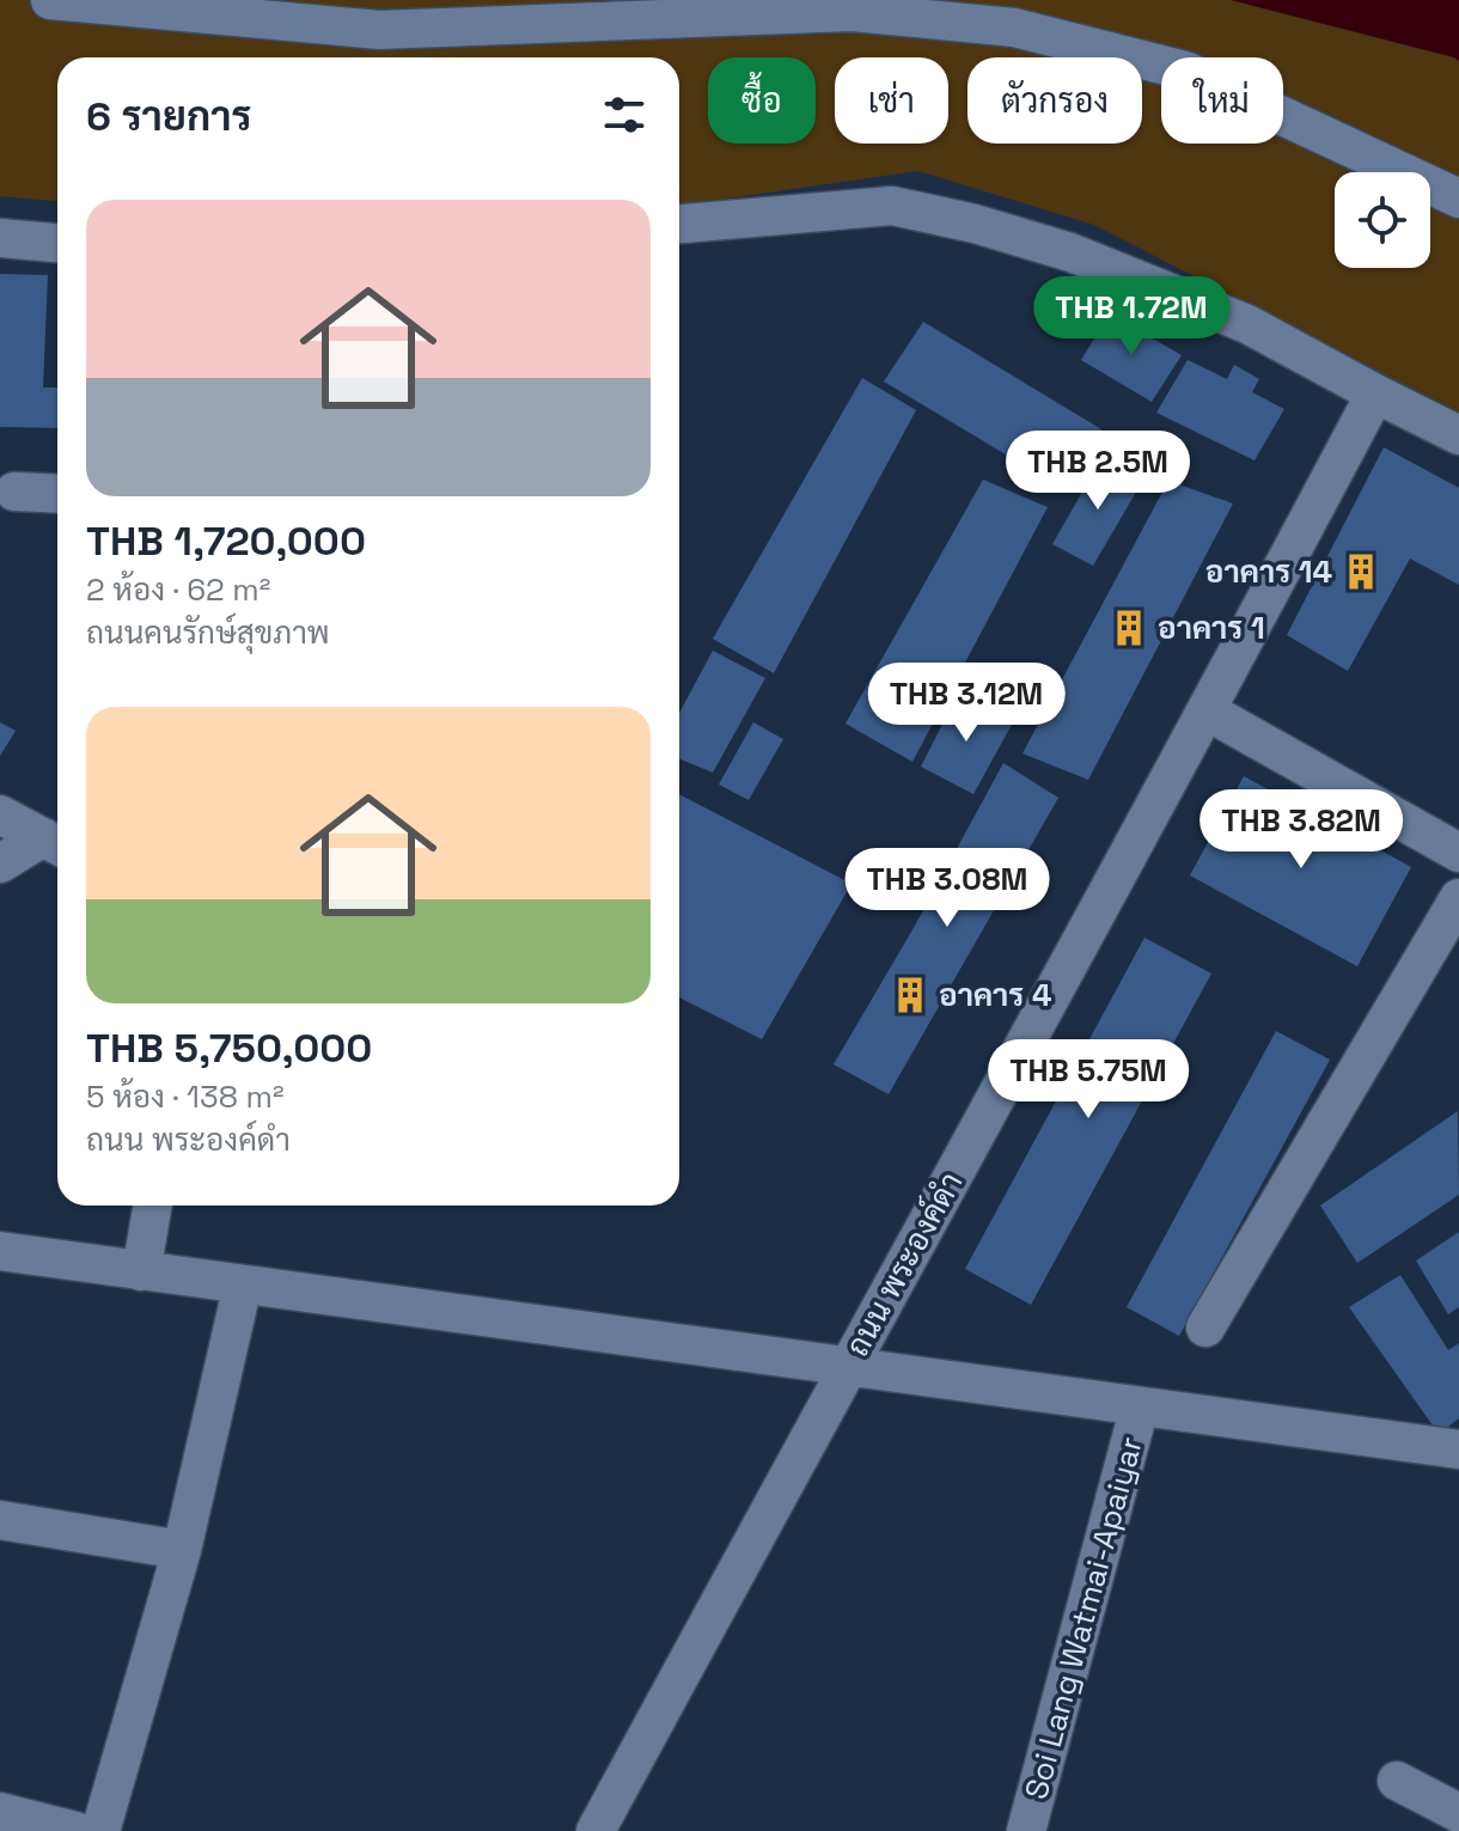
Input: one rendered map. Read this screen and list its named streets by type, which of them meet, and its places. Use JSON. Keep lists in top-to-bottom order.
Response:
{
  "streets": {
    "street": ["ถนน พระองค์ดำ", "Soi Lang Watmai-Apaiyar"]
  },
  "places": {
    "building": ["อาคาร 14", "อาคาร 1", "อาคาร 4"]
  },
  "page": {
    "chip": [
      "ซื้อ",
      "เช่า",
      "ตัวกรอง",
      "ใหม่"
    ],
    "heading": "6 รายการ",
    "list": [
      {
        "name": "THB 1,720,000",
        "note": "2 ห้อง · 62 m² · ถนนคนรักษ์สุขภาพ"
      },
      {
        "name": "THB 5,750,000",
        "note": "5 ห้อง · 138 m² · ถนน พระองค์ดำ"
      }
    ],
    "price": [
      "THB 1.72M",
      "THB 2.5M",
      "THB 3.12M",
      "THB 3.82M",
      "THB 3.08M",
      "THB 5.75M"
    ]
  }
}
